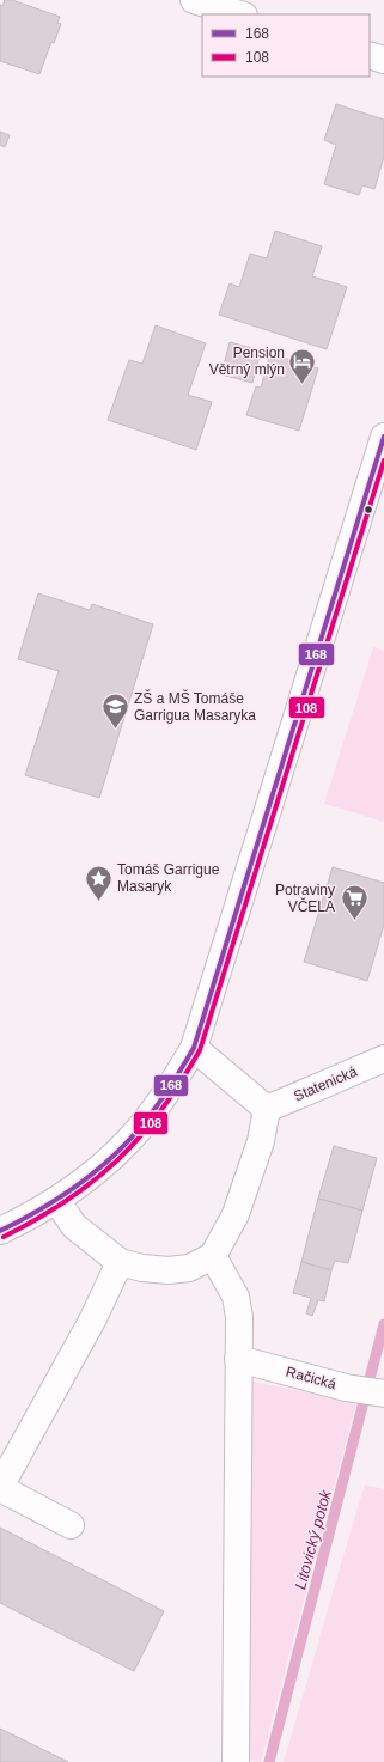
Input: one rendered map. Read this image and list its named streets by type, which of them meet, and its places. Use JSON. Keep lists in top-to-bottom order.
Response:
{
  "streets": {
    "street": ["Statenická", "Račická"]
  },
  "water": ["Litovický potok"],
  "places": {
    "hotel": ["Pension Větrný mlýn"],
    "school or university": ["ZŠ a MŠ Tomáše Garrigua Masaryka"],
    "place": ["Tomáš Garrigue Masaryk"],
    "supermarket": ["Potraviny VČELA"]
  },
  "lines": ["transit line 168", "transit line 108"],
  "legend": ["168", "108"]
}
